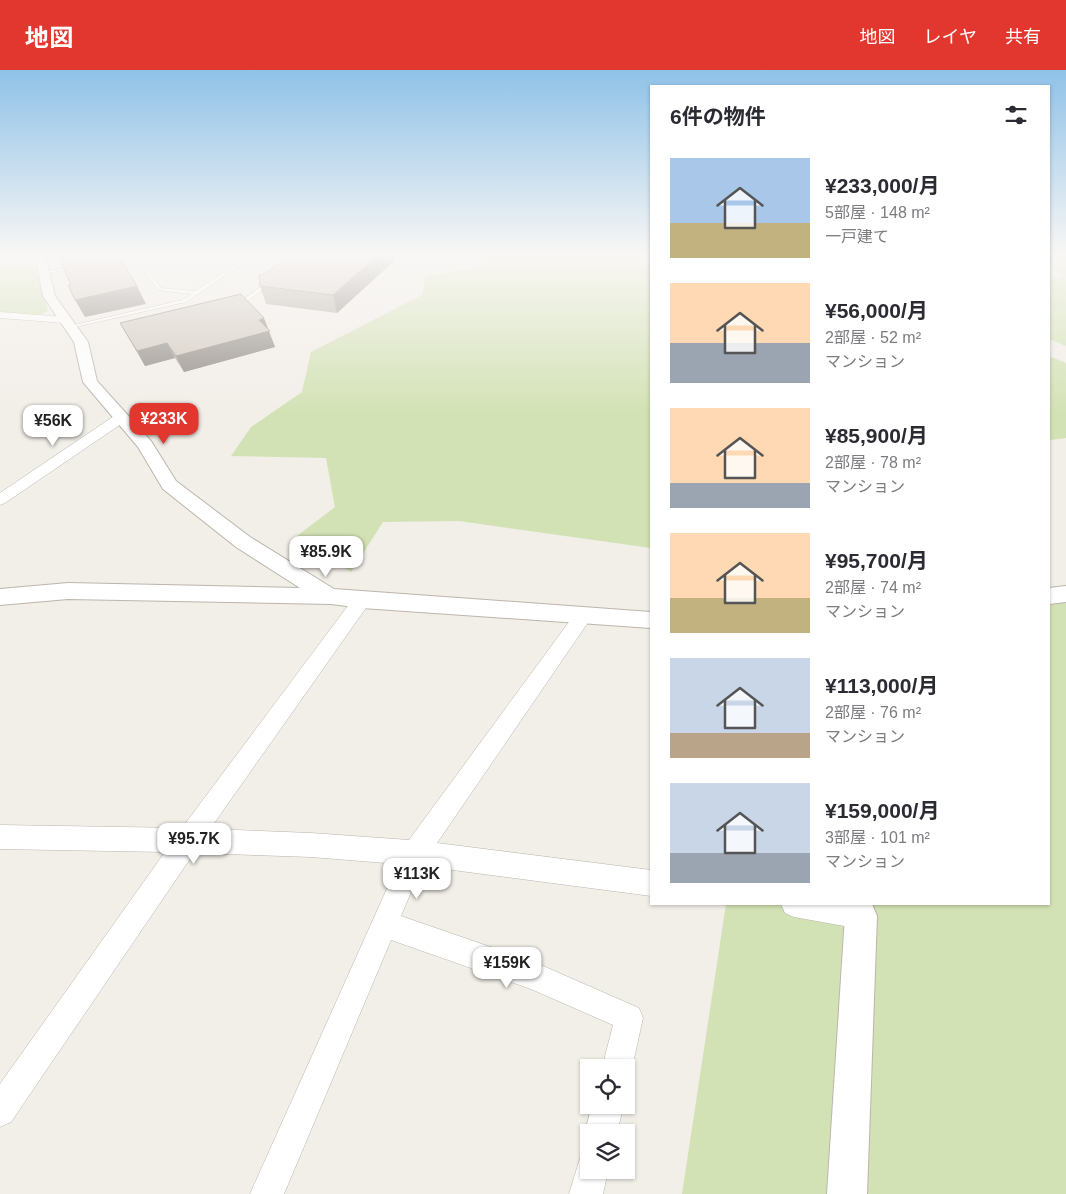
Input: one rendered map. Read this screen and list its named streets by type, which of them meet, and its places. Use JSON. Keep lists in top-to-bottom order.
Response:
{
  "page": {
    "header": "地図",
    "nav": ["地図", "レイヤ", "共有"],
    "heading": "6件の物件",
    "list": [
      {
        "name": "¥233,000/月",
        "note": "5部屋 · 148 m² · 一戸建て"
      },
      {
        "name": "¥56,000/月",
        "note": "2部屋 · 52 m² · マンション"
      },
      {
        "name": "¥85,900/月",
        "note": "2部屋 · 78 m² · マンション"
      },
      {
        "name": "¥95,700/月",
        "note": "2部屋 · 74 m² · マンション"
      },
      {
        "name": "¥113,000/月",
        "note": "2部屋 · 76 m² · マンション"
      },
      {
        "name": "¥159,000/月",
        "note": "3部屋 · 101 m² · マンション"
      }
    ],
    "price": [
      "¥233K",
      "¥56K",
      "¥85.9K",
      "¥95.7K",
      "¥113K",
      "¥159K"
    ]
  }
}
